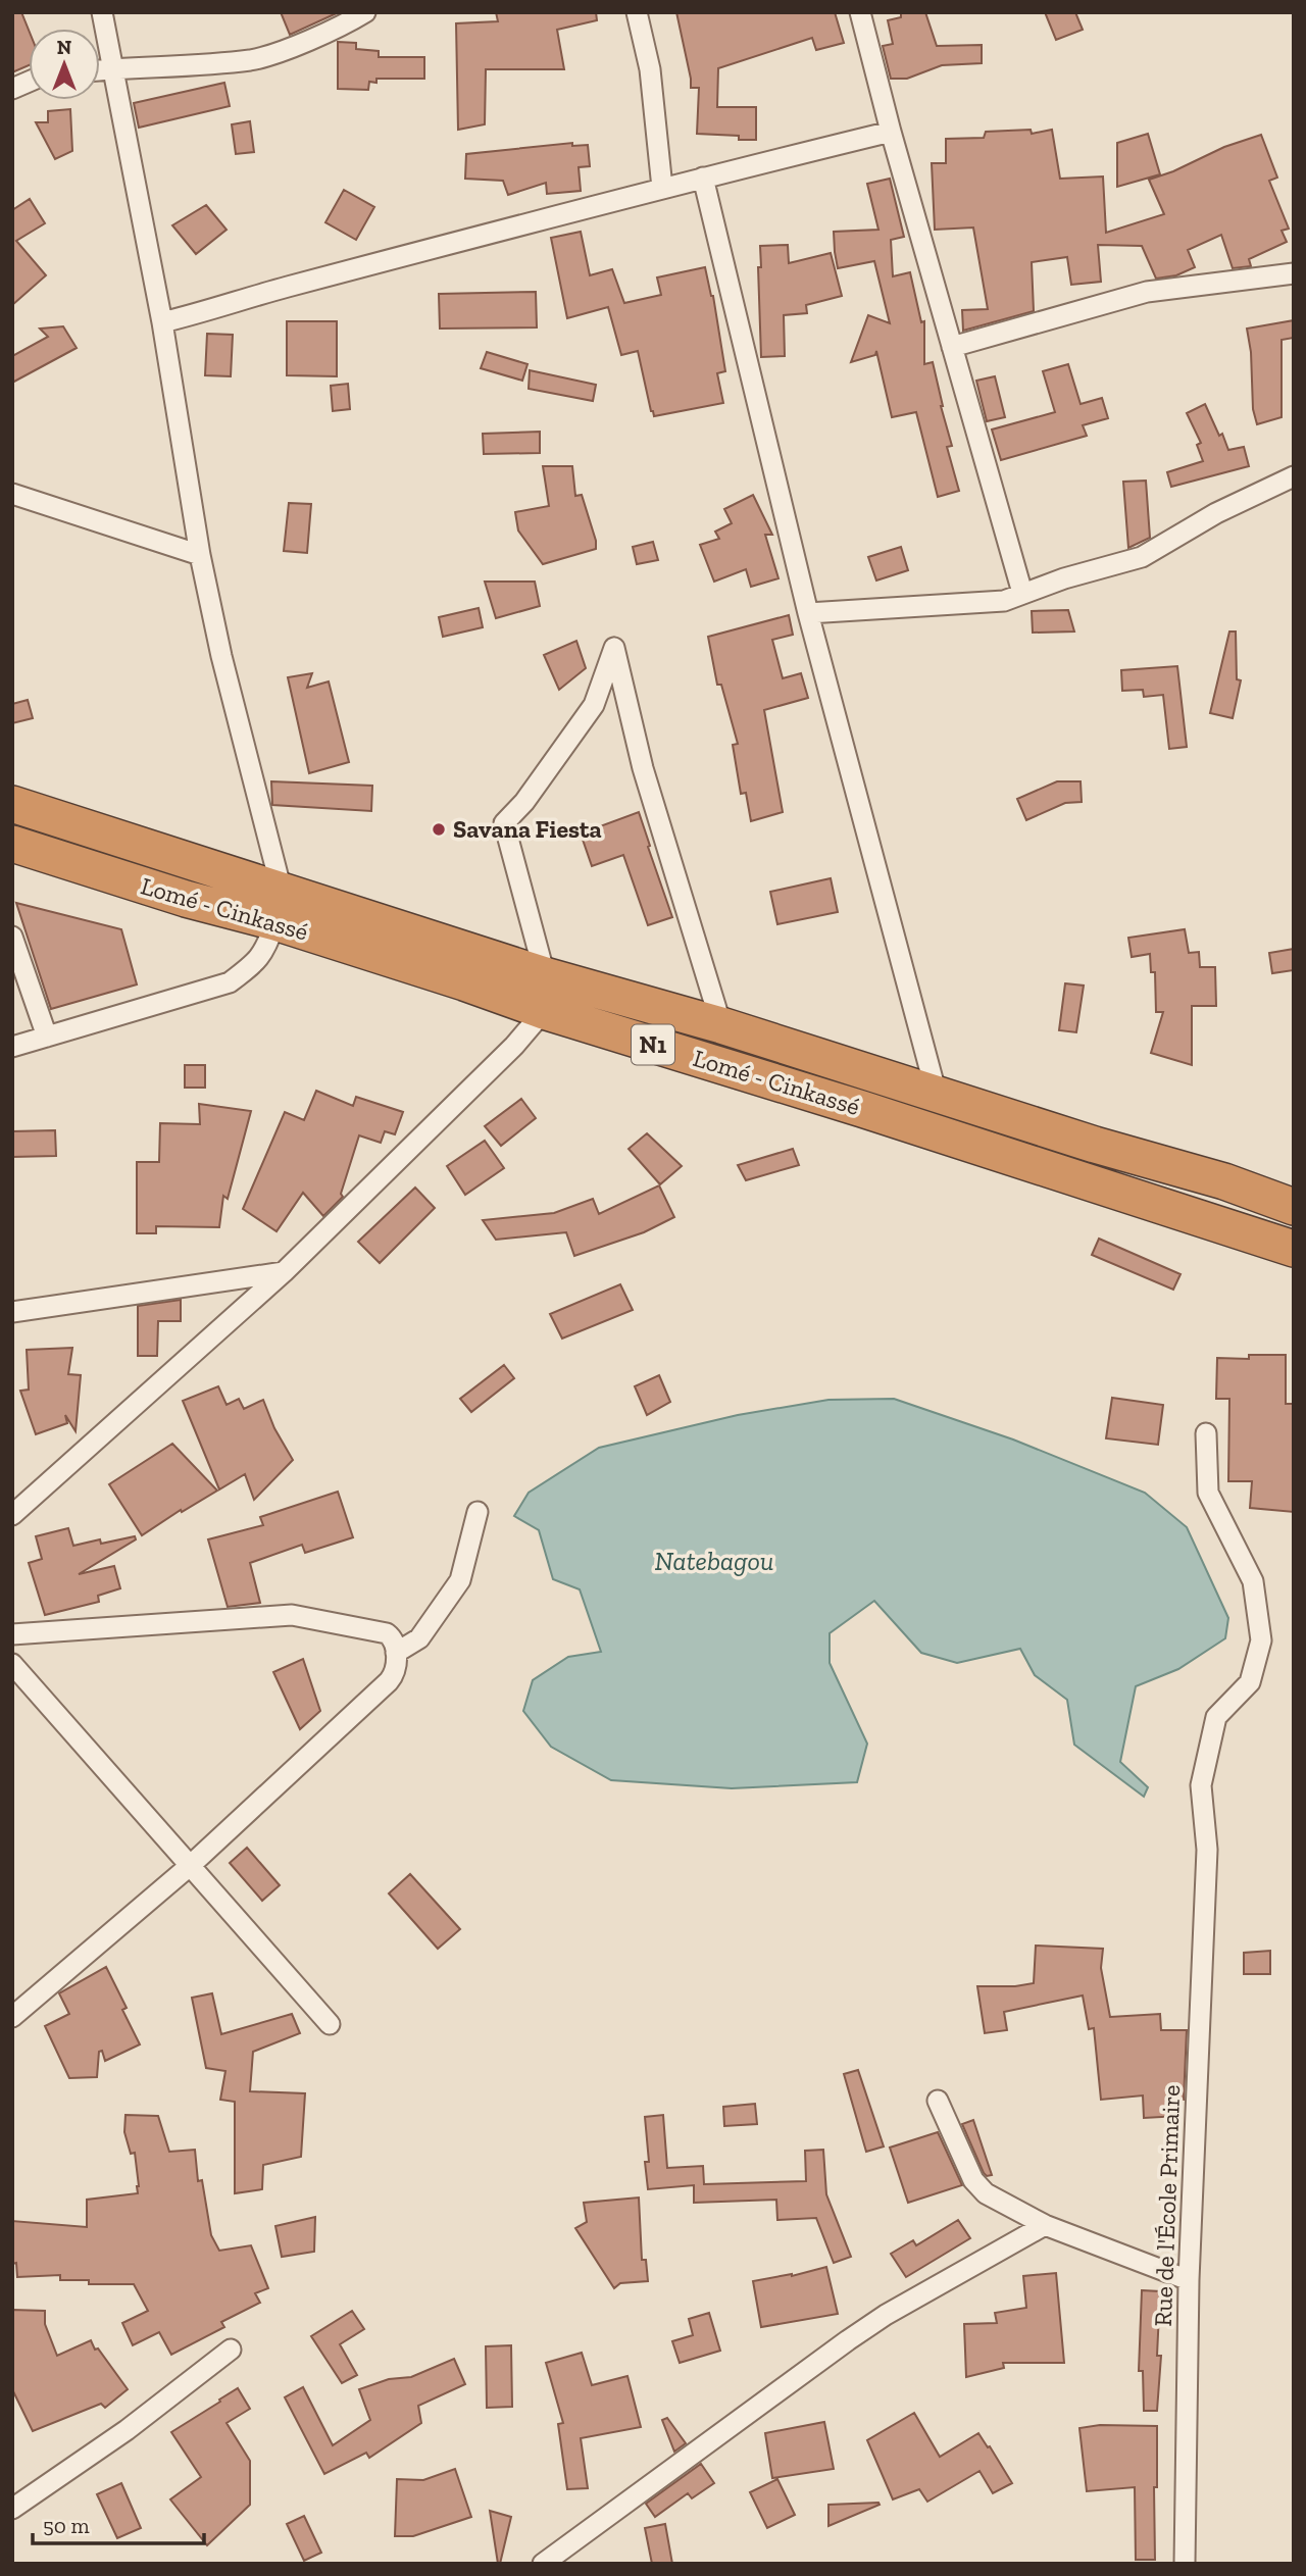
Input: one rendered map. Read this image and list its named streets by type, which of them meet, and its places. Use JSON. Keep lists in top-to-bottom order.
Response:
{
  "streets": {
    "highway": ["Lomé - Cinkassé", "N1"],
    "street": ["Rue de l'École Primaire"]
  },
  "water": ["Natebagou"],
  "places": ["Savana Fiesta"],
  "scale_bar": "50 m",
  "north": "top"
}
